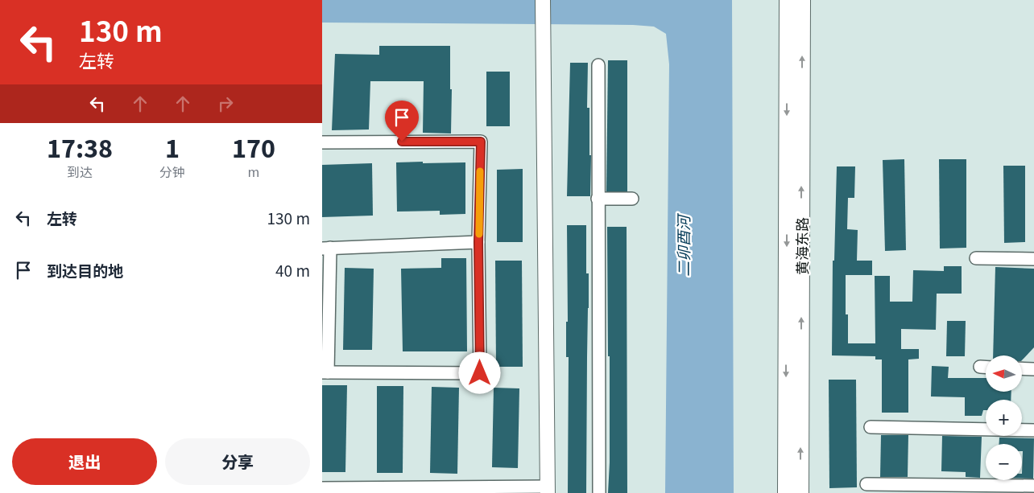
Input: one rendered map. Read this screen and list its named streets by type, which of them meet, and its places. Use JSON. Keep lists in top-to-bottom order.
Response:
{
  "streets": {
    "main road": ["黄海东路"]
  },
  "water": ["二卯酉河"],
  "north": "left",
  "page": {
    "turn": ["130 m", "左转"],
    "eta": [
      "17:38",
      "到达",
      "1",
      "分钟",
      "170",
      "m"
    ],
    "list": [
      {
        "name": "左转",
        "value": "130 m"
      },
      {
        "name": "到达目的地",
        "value": "40 m"
      }
    ],
    "map_buttons": ["+", "−"],
    "buttons": ["退出", "分享"]
  }
}
